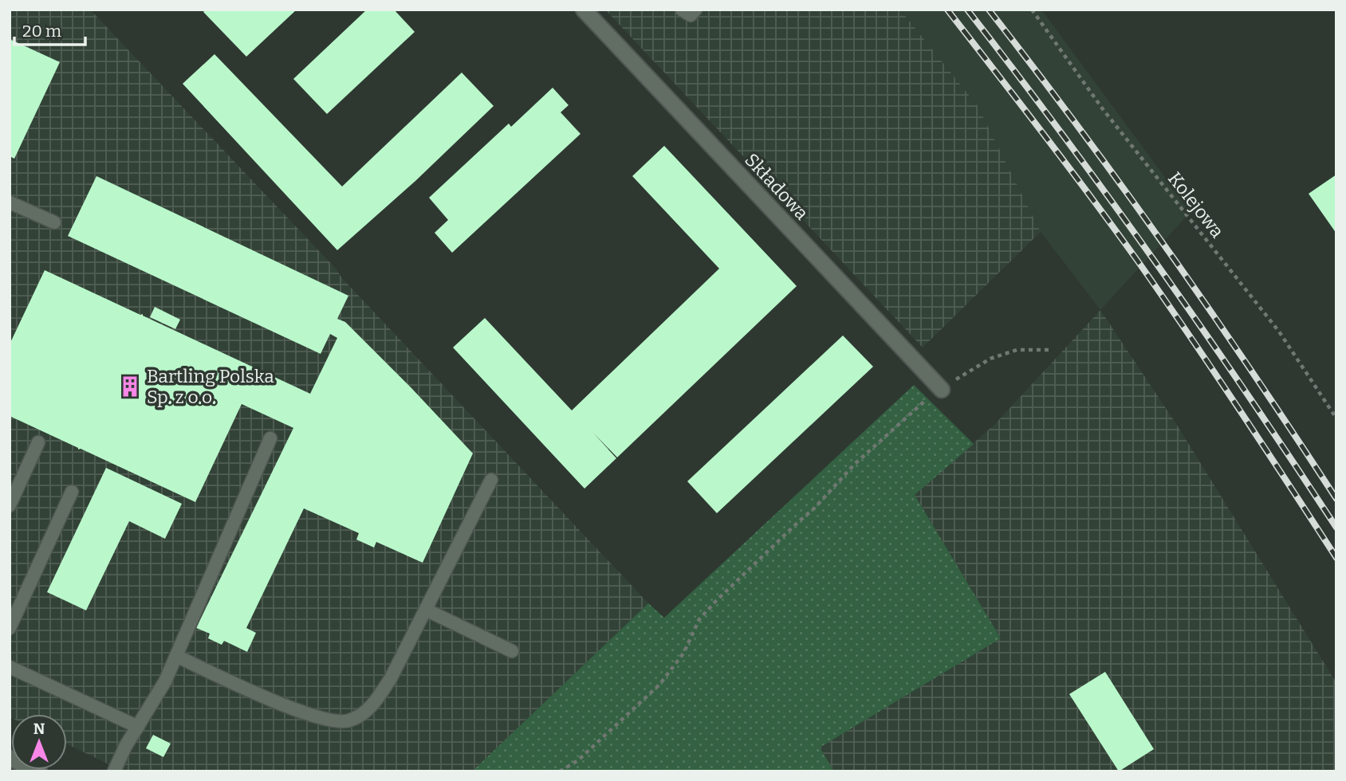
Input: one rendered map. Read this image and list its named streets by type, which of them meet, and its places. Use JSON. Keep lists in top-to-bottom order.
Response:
{
  "streets": {
    "street": ["Składowa"],
    "path": ["Kolejowa"]
  },
  "places": {
    "building": ["Bartling Polska Sp. z o.o."]
  },
  "scale_bar": "20 m",
  "north": "top"
}
